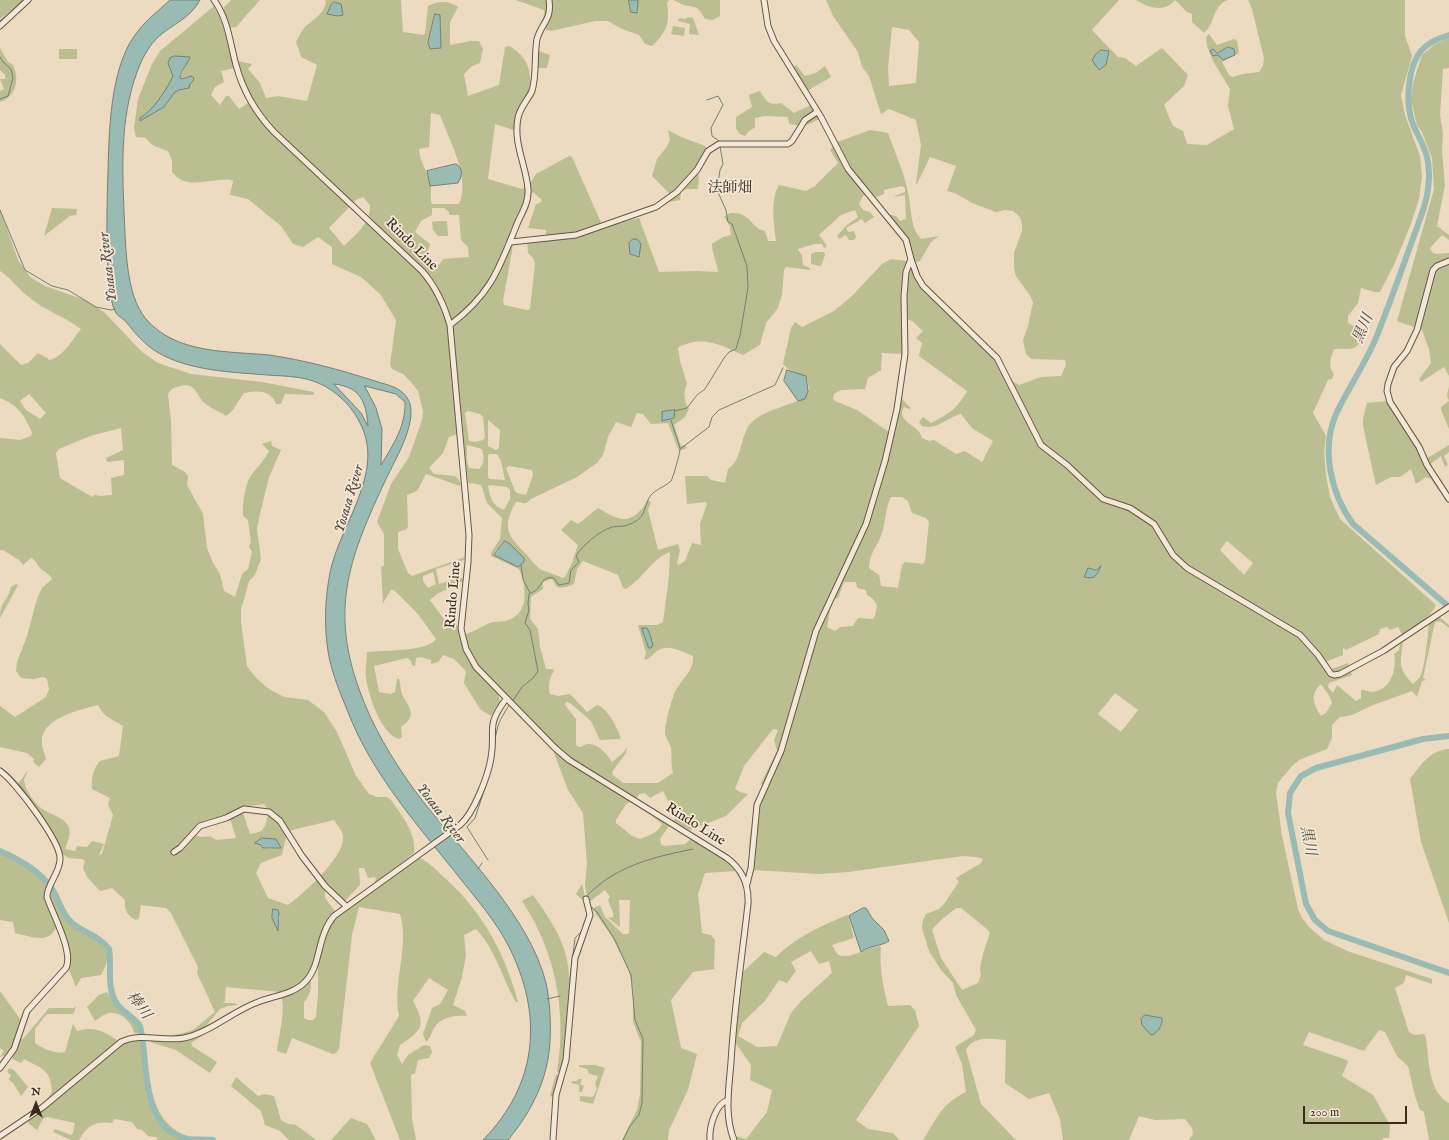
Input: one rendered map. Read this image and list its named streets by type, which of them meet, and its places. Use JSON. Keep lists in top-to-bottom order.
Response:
{
  "streets": {
    "street": ["Rindo Line"]
  },
  "districts": ["法師畑"],
  "water": ["Yosasa River", "黒川", "棒川"],
  "scale_bar": "200 m",
  "north": "top"
}
